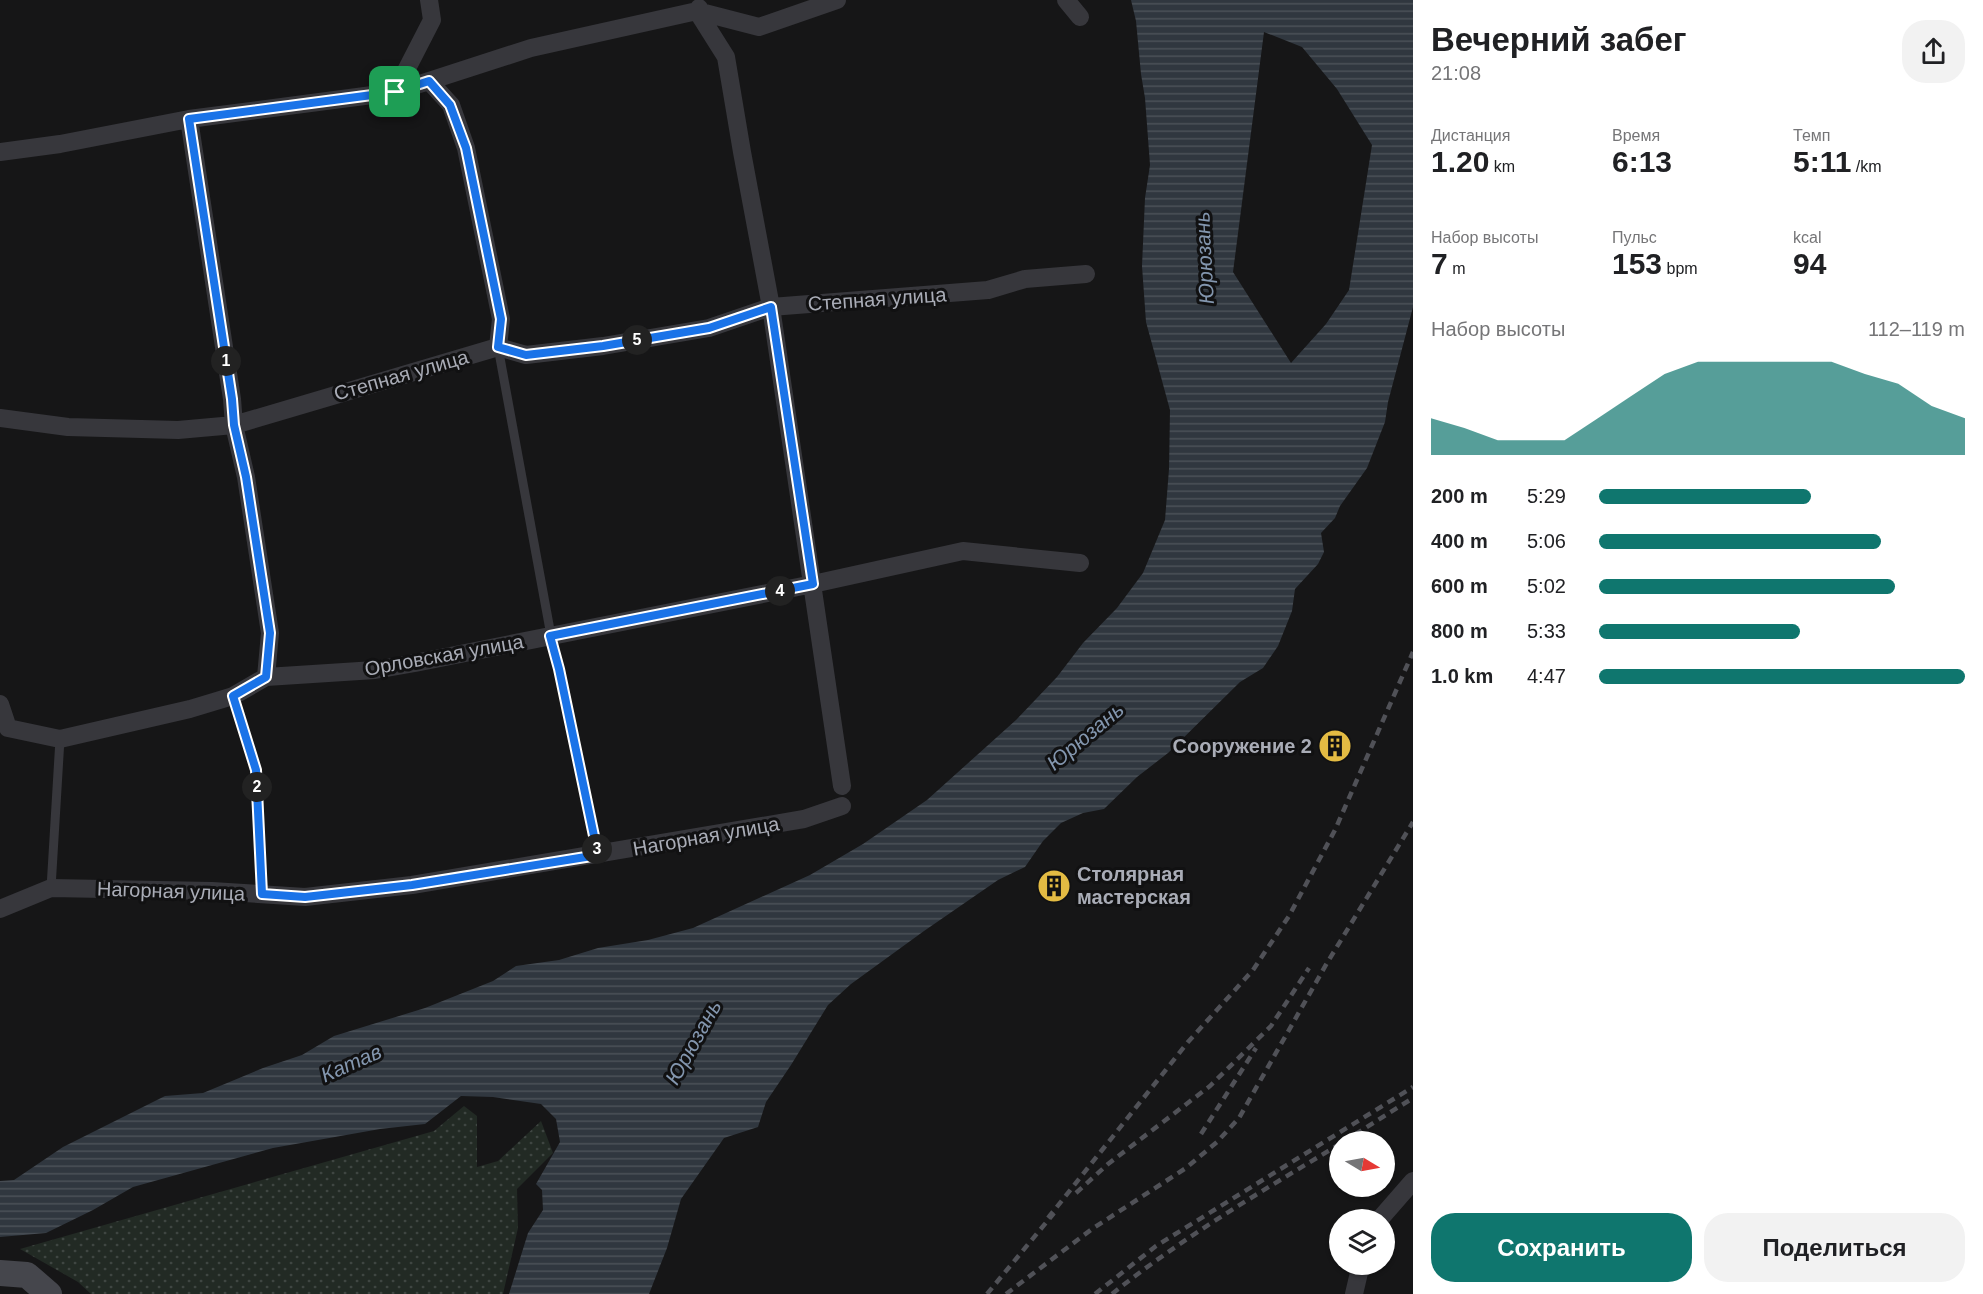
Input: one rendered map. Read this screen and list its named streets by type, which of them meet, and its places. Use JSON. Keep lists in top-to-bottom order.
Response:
{
  "streets": {
    "street": ["Степная улица", "Орловская улица", "Нагорная улица"]
  },
  "water": ["Юрюзань", "Катав"],
  "places": {
    "building": ["Сооружение 2", "Столярная мастерская"]
  },
  "north": "right",
  "page": {
    "heading": ["Вечерний забег", "21:08"],
    "stats": [
      ["Дистанция", "1.20 km"],
      ["Время", "6:13"],
      ["Темп", "5:11 /km"],
      ["Набор высоты", "7 m"],
      ["Пульс", "153 bpm"],
      ["kcal", "94"]
    ],
    "chart": ["Набор высоты", "112–119 m"],
    "pins": [
      "5",
      "1",
      "4",
      "2",
      "3"
    ],
    "list": [
      {
        "name": "200 m",
        "note": "5:29"
      },
      {
        "name": "400 m",
        "note": "5:06"
      },
      {
        "name": "600 m",
        "note": "5:02"
      },
      {
        "name": "800 m",
        "note": "5:33"
      },
      {
        "name": "1.0 km",
        "note": "4:47"
      }
    ],
    "buttons": ["Сохранить", "Поделиться"]
  }
}
